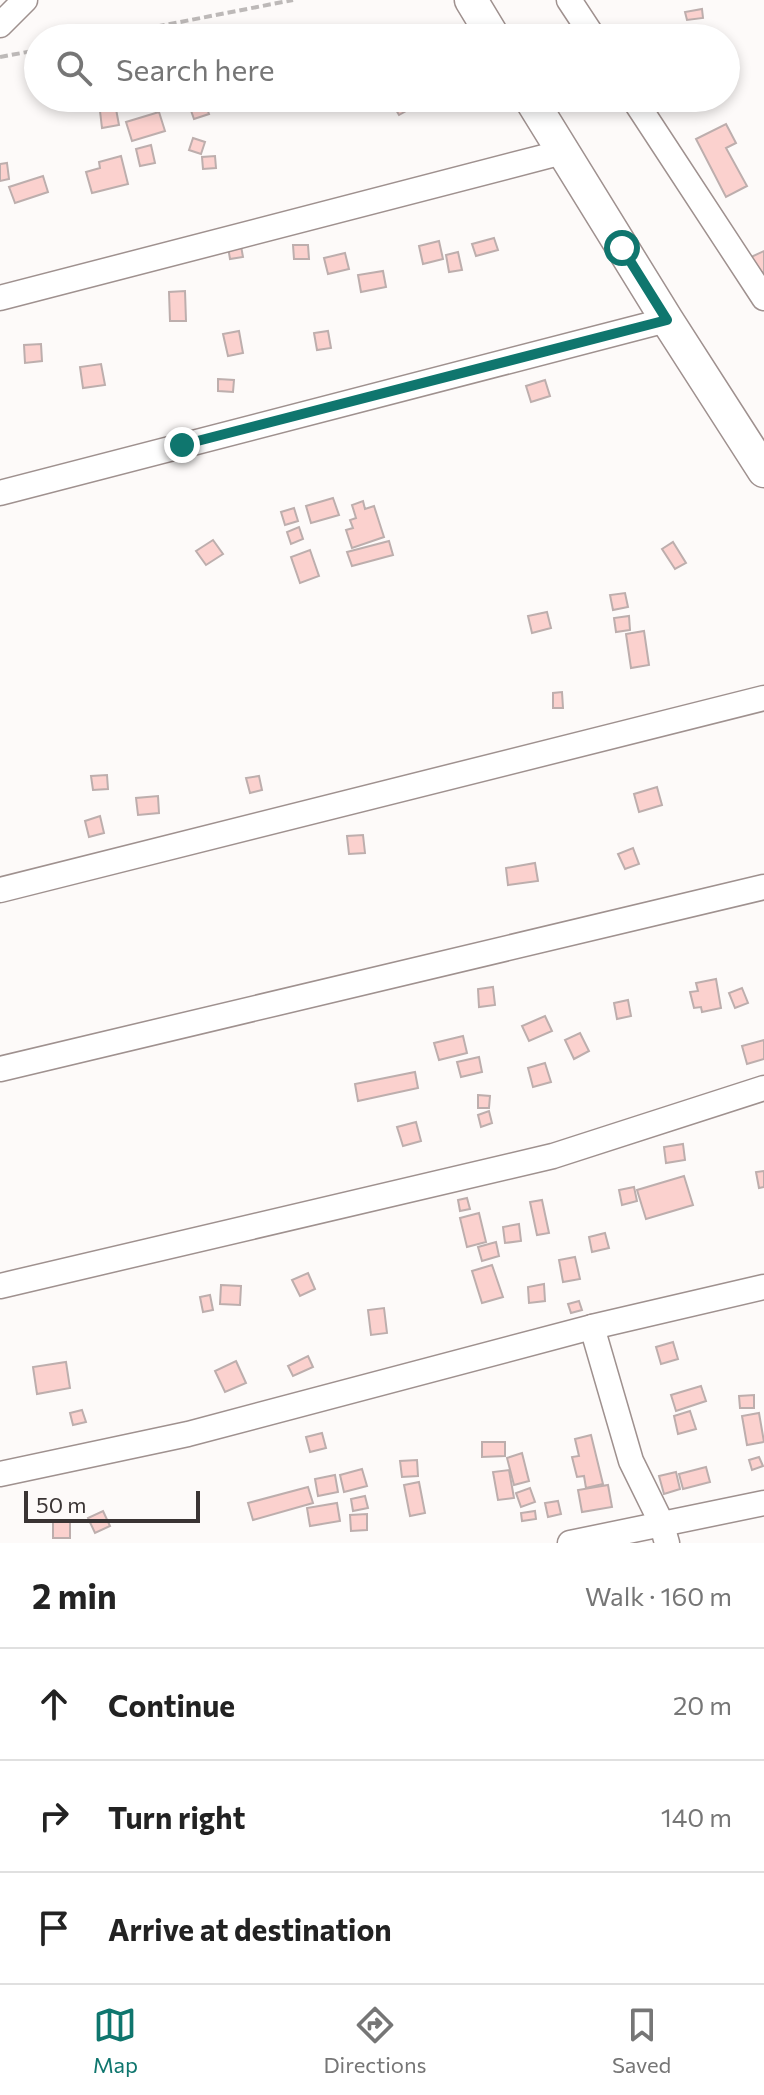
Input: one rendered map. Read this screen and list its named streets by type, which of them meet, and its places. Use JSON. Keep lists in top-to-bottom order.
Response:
{
  "scale_bar": "50 m",
  "page": {
    "search": "Search here",
    "scale": "50 m",
    "heading": ["2 min", "Walk · 160 m"],
    "list": [
      ["Continue", "20 m"],
      ["Turn right", "140 m"],
      "Arrive at destination"
    ],
    "nav": ["Map", "Directions", "Saved"]
  }
}
